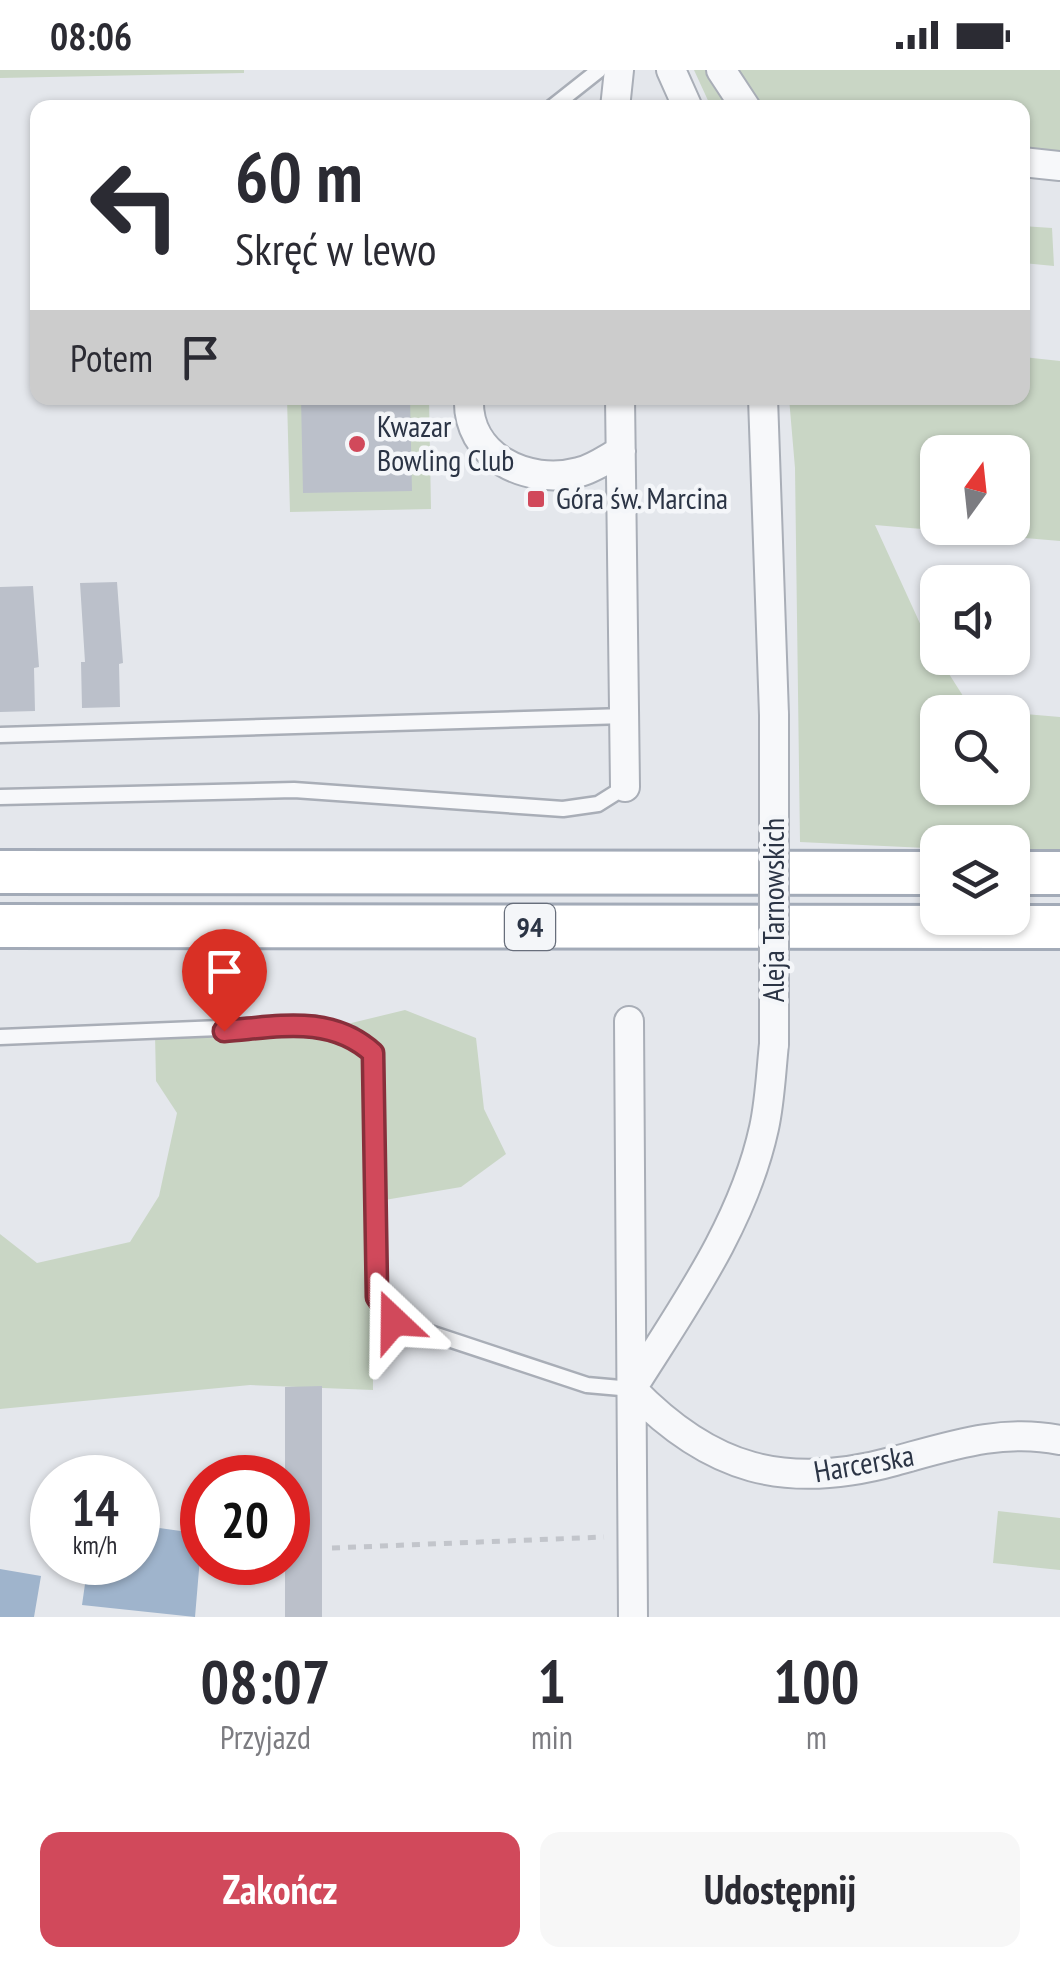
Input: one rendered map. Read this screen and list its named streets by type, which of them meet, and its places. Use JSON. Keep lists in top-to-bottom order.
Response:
{
  "streets": {
    "main road": ["94"],
    "street": ["Aleja Tarnowskich", "Harcerska"]
  },
  "crossings": [
    ["Aleja Tarnowskich", "Harcerska"]
  ],
  "places": {
    "other": ["Kwazar Bowling Club"],
    "transit": ["Góra św. Marcina"]
  },
  "north": "top",
  "page": {
    "status": "08:06",
    "turn": ["60 m", "Skręć w lewo"],
    "then": "Potem",
    "speed": "14 km/h",
    "limit": "20",
    "eta": [
      "08:07",
      "Przyjazd",
      "1",
      "min",
      "100",
      "m"
    ],
    "buttons": ["Zakończ", "Udostępnij"]
  }
}
